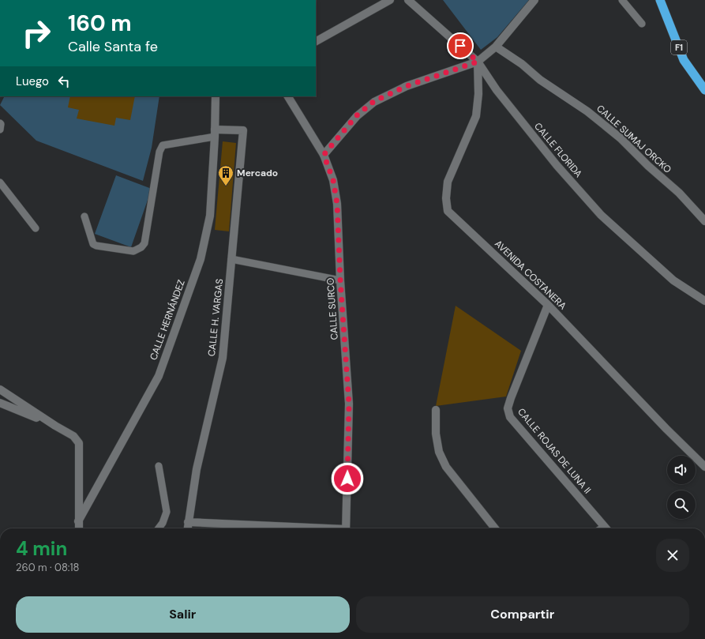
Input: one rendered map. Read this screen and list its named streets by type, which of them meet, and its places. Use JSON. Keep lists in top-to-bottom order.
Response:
{
  "streets": {
    "highway": ["F1"],
    "street": [
      "CALLE SUMAJ ORCKO",
      "CALLE FLORIDA",
      "AVENIDA COSTANERA",
      "CALLE SURCO",
      "CALLE H. VARGAS",
      "CALLE HERNÁNDEZ",
      "CALLE ROJAS DE LUNA II"
    ]
  },
  "crossings": [
    ["CALLE FLORIDA", "AVENIDA COSTANERA"],
    ["AVENIDA COSTANERA", "CALLE ROJAS DE LUNA II"],
    ["CALLE H. VARGAS", "CALLE HERNÁNDEZ"]
  ],
  "places": {
    "building": ["Mercado"]
  },
  "page": {
    "turn": ["160 m", "Calle Santa fe"],
    "then": "Luego",
    "heading": ["4 min", "260 m · 08:18"],
    "buttons": ["Salir", "Compartir"]
  }
}
